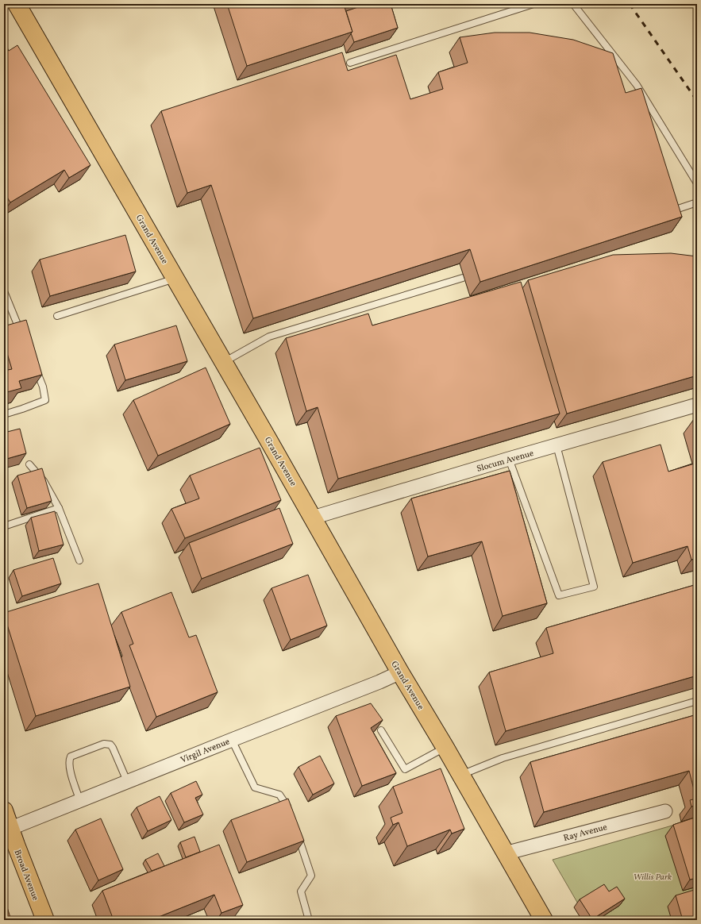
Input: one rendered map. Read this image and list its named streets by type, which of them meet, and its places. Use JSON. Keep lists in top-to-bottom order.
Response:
{
  "streets": {
    "main road": ["Grand Avenue", "Broad Avenue"],
    "street": ["Slocum Avenue", "Virgil Avenue", "Ray Avenue"]
  },
  "crossings": [
    ["Grand Avenue", "Slocum Avenue"],
    ["Grand Avenue", "Virgil Avenue"],
    ["Grand Avenue", "Ray Avenue"],
    ["Virgil Avenue", "Broad Avenue"]
  ],
  "parks": ["Willis Park"]
}
